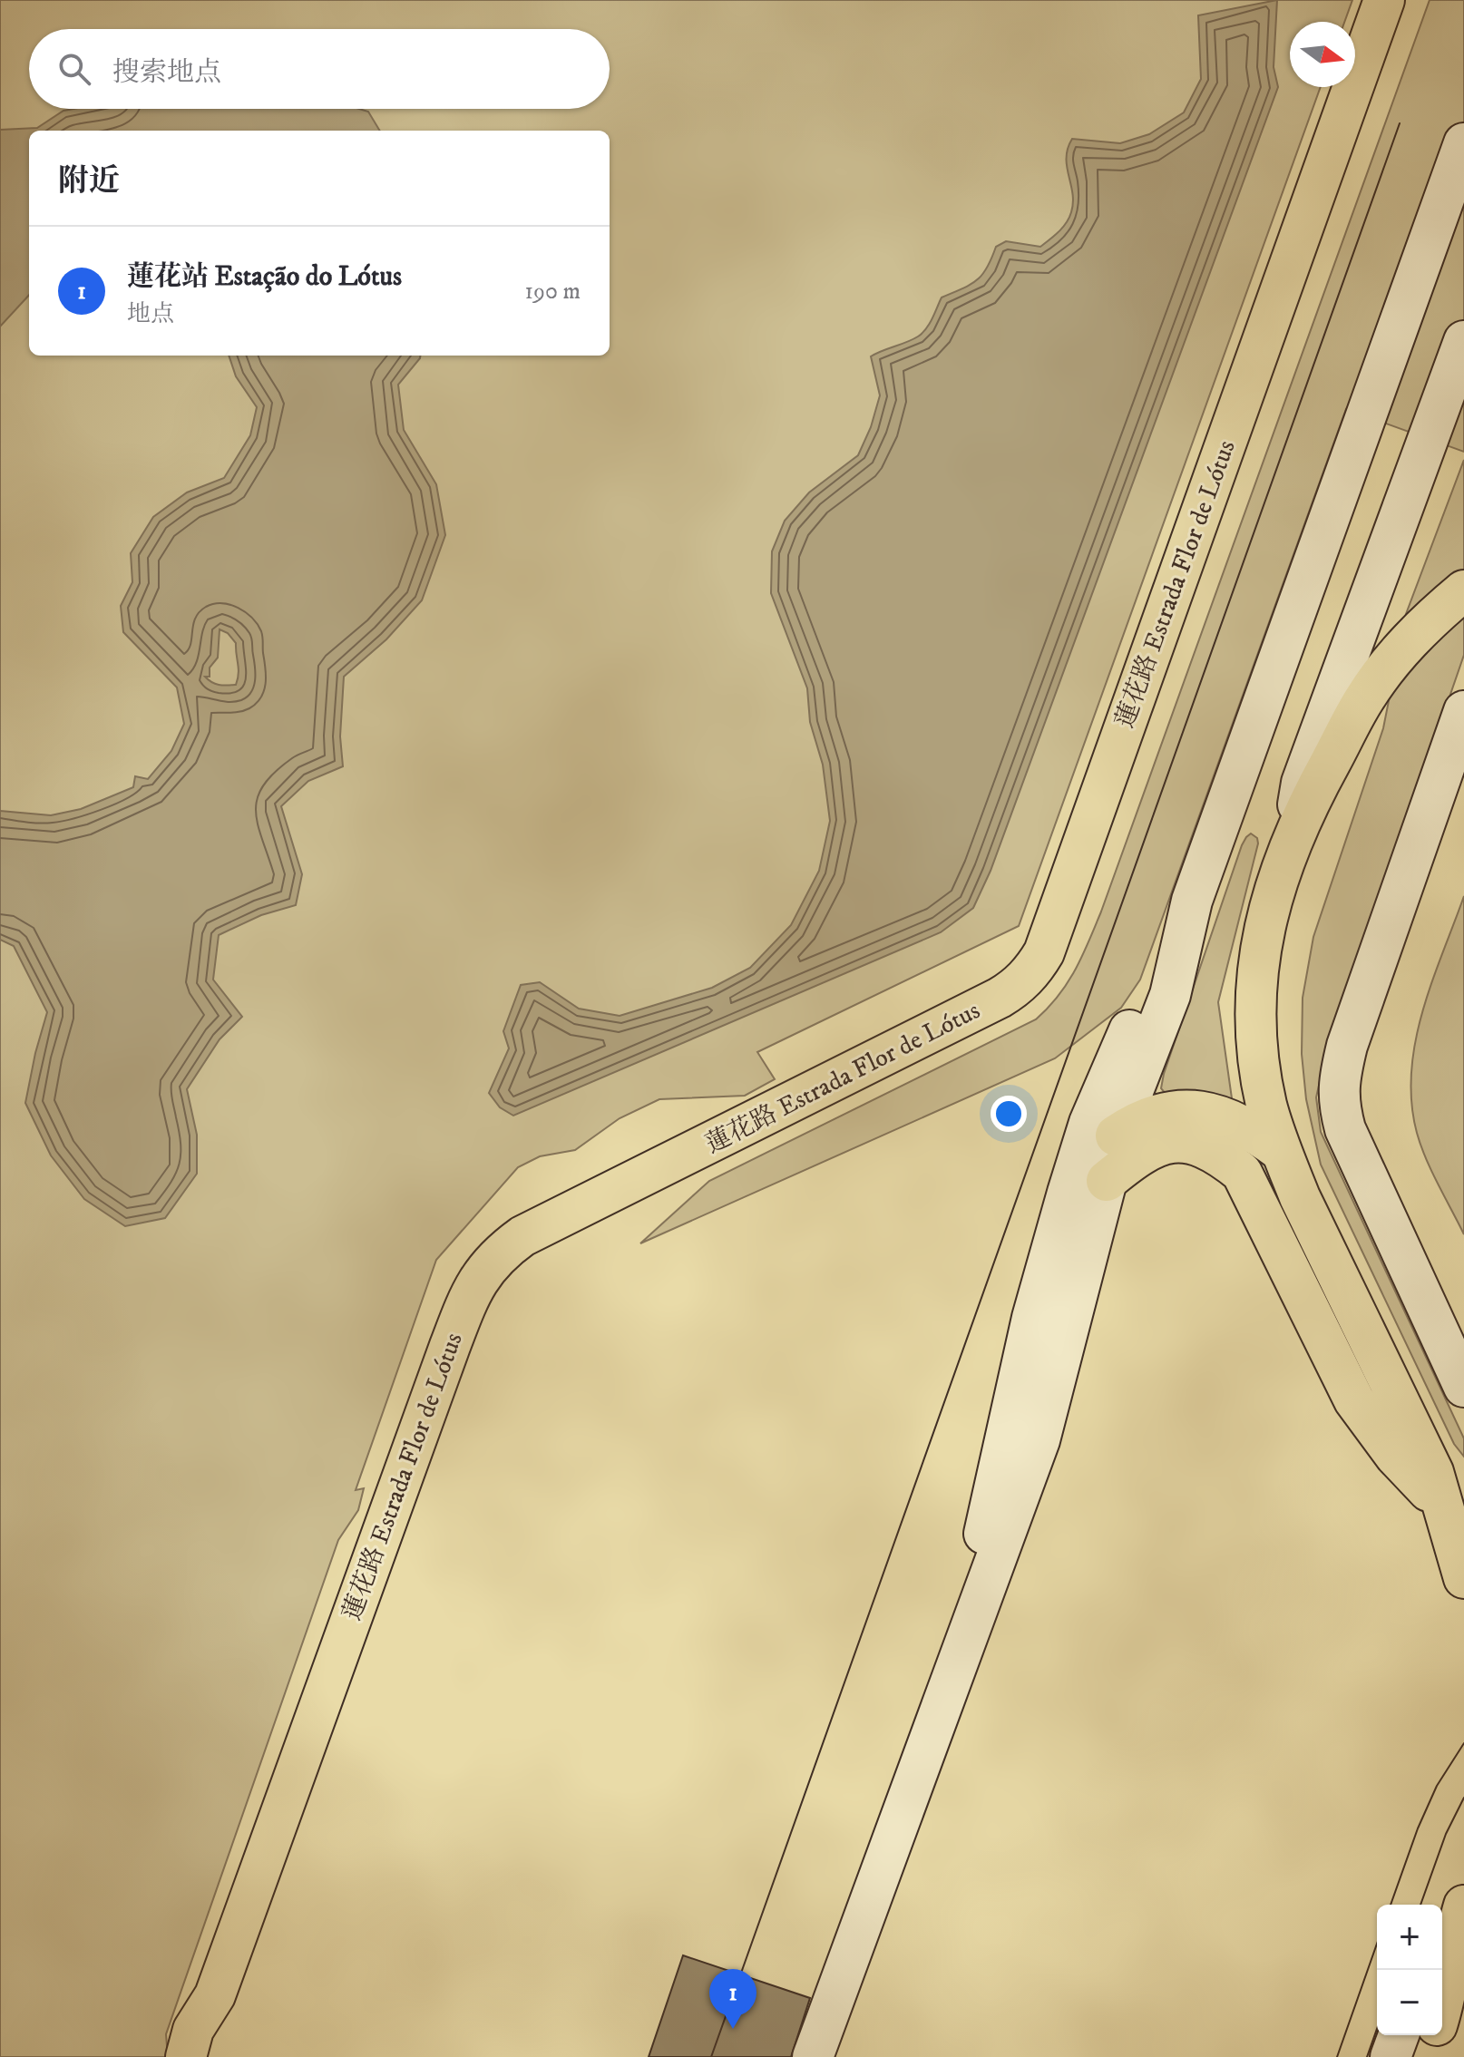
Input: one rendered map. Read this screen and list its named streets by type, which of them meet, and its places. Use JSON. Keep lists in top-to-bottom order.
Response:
{
  "streets": {
    "main road": ["蓮花路 Estrada Flor de Lótus"]
  },
  "north": "right",
  "page": {
    "search": "搜索地点",
    "heading": "附近",
    "list": [
      {
        "mark": "1",
        "name": "蓮花站 Estação do Lótus",
        "note": "地点",
        "value": "190 m"
      }
    ],
    "map_buttons": ["+", "−"],
    "pins": "1"
  }
}
